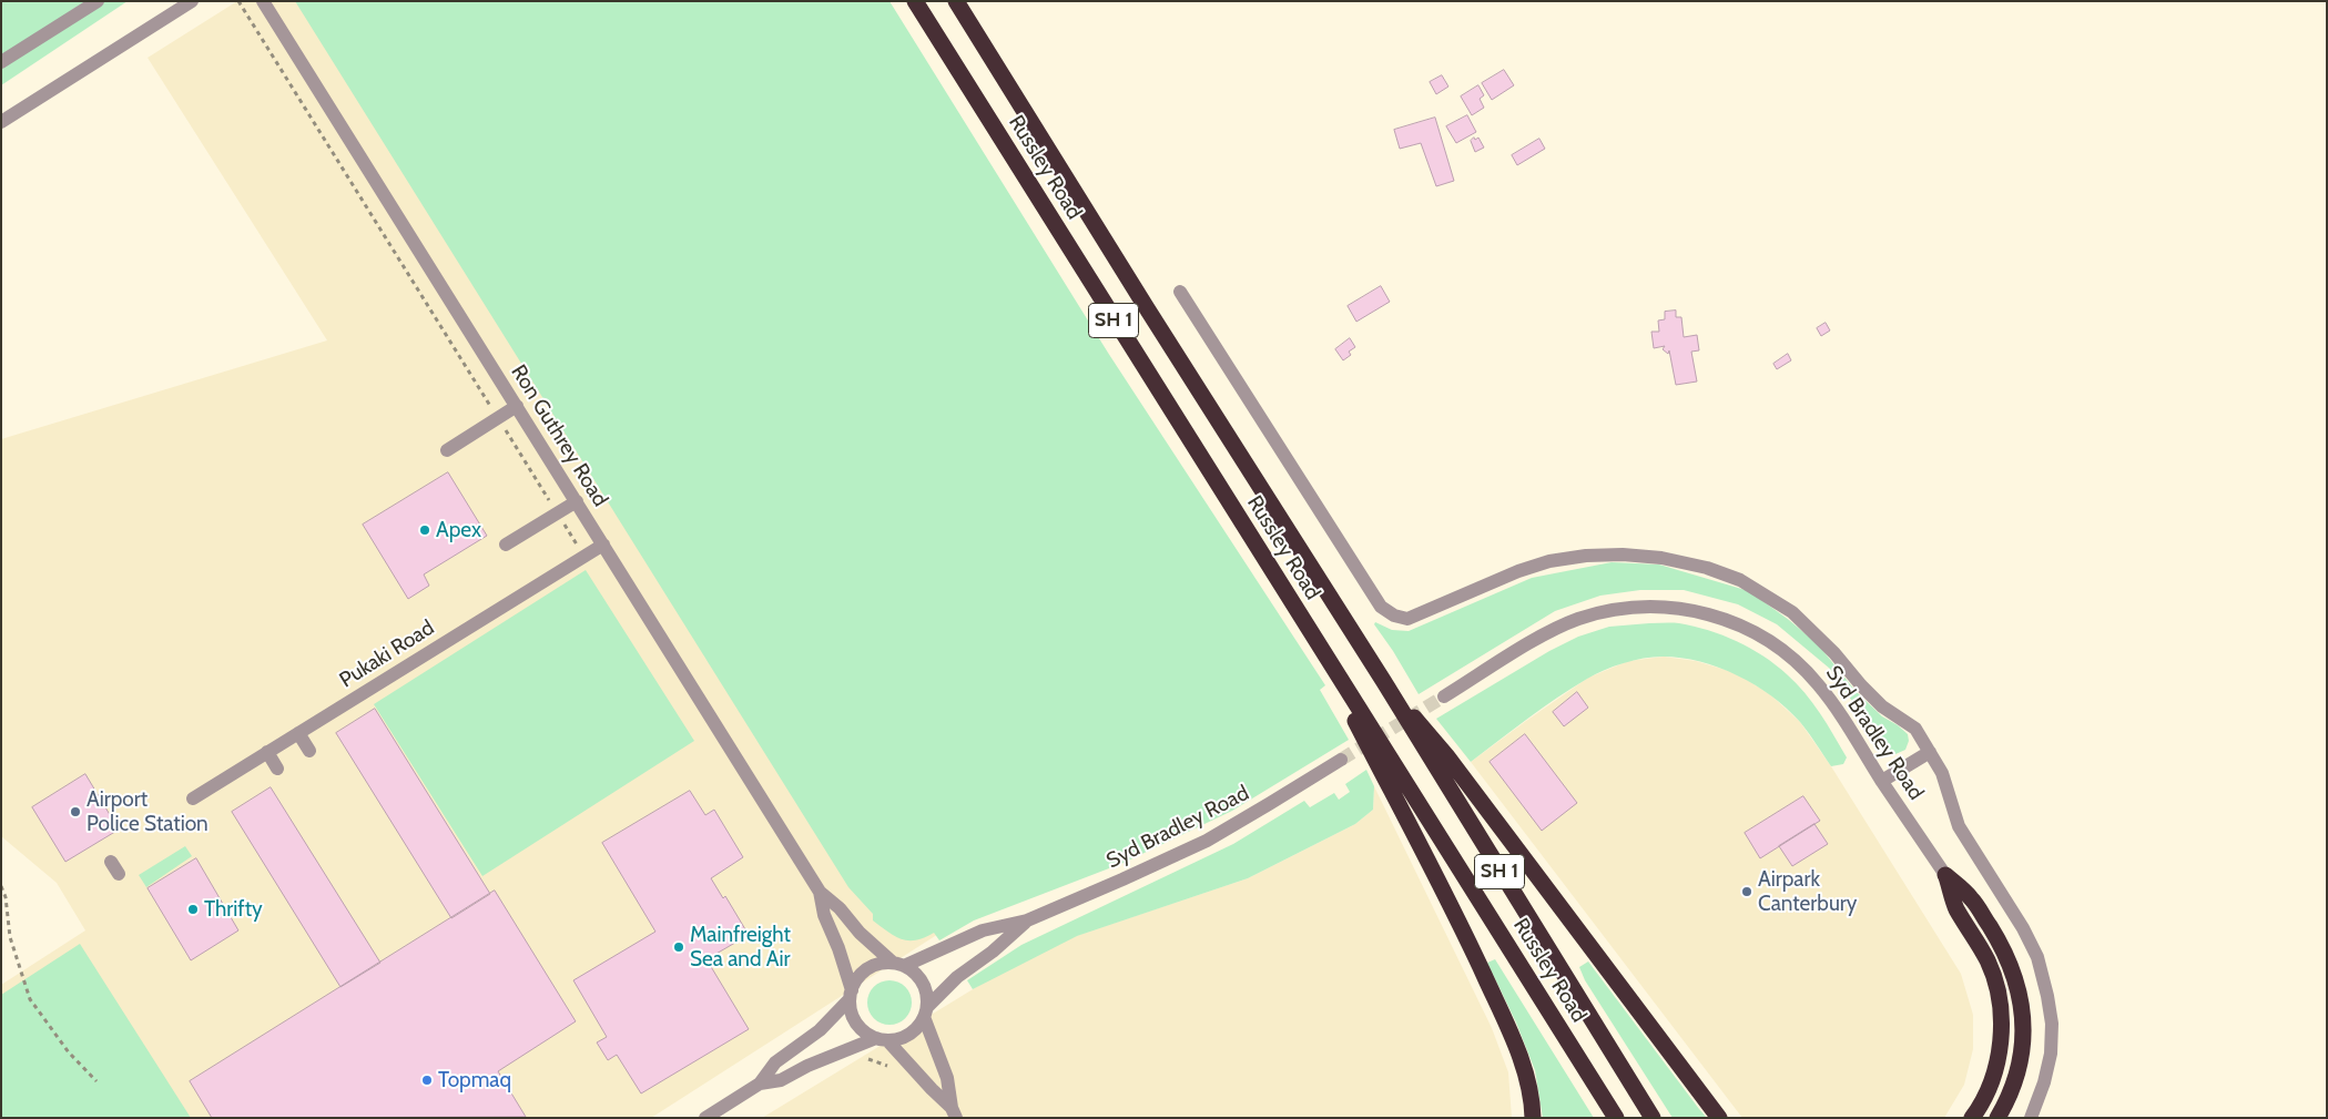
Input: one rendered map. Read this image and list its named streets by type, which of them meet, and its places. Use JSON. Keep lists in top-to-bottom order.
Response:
{
  "streets": {
    "highway": ["Russley Road", "SH 1"],
    "street": ["Ron Guthrey Road", "Pukaki Road", "Syd Bradley Road"]
  },
  "crossings": [
    ["Ron Guthrey Road", "Pukaki Road"],
    ["Ron Guthrey Road", "Syd Bradley Road"]
  ],
  "places": [
    "Apex",
    "Airport Police Station",
    "Airpark Canterbury",
    "Thrifty",
    "Mainfreight Sea and Air",
    "Topmaq"
  ]
}
